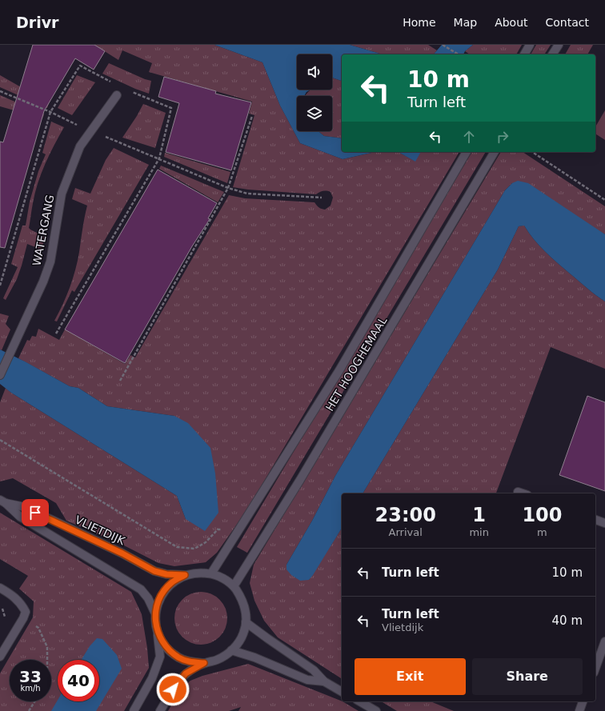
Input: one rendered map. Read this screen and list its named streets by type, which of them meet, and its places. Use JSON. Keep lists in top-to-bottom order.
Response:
{
  "streets": {
    "street": ["WATERGANG", "HET HOOGHEMAAL", "VLIETDIJK"]
  },
  "crossings": [
    ["HET HOOGHEMAAL", "VLIETDIJK"]
  ],
  "page": {
    "header": "Drivr",
    "nav": [
      "Home",
      "Map",
      "About",
      "Contact"
    ],
    "turn": ["10 m", "Turn left"],
    "eta": [
      "23:00",
      "Arrival",
      "1",
      "min",
      "100",
      "m"
    ],
    "list": [
      {
        "name": "Turn left",
        "value": "10 m"
      },
      {
        "name": "Turn left",
        "note": "Vlietdijk",
        "value": "40 m"
      }
    ],
    "buttons": ["Exit", "Share"],
    "speed": "33 km/h",
    "limit": "40"
  }
}
